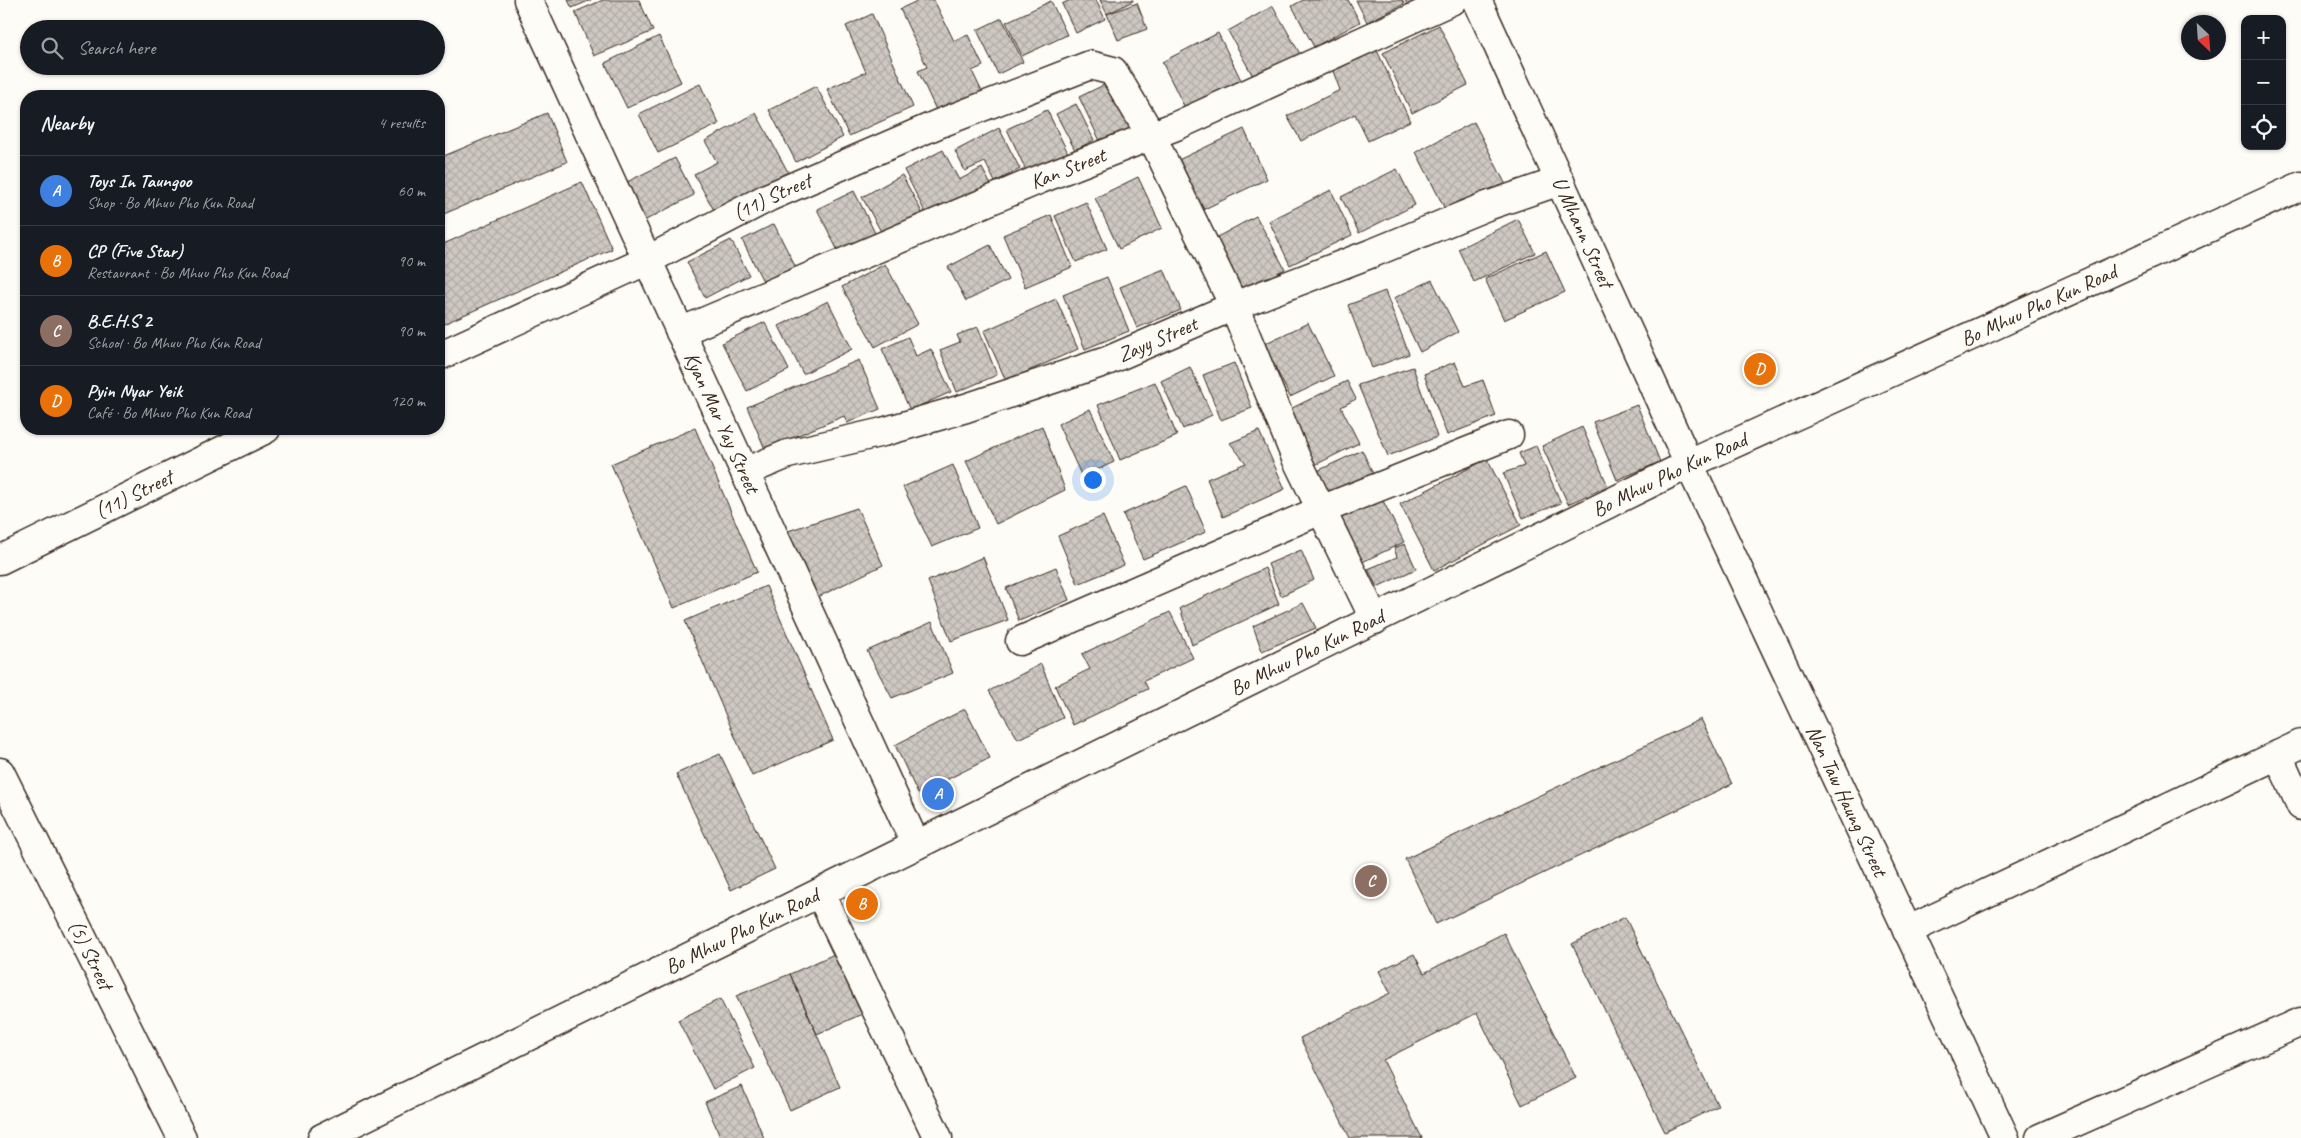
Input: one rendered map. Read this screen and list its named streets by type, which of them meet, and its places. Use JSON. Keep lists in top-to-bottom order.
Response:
{
  "streets": {
    "street": [
      "Kan Street",
      "(11) Street",
      "U Mhann Street",
      "Bo Mhuu Pho Kun Road",
      "Zayy Street",
      "Kyan Mar Yay Street",
      "Nan Taw Haung Street",
      "(5) Street"
    ]
  },
  "crossings": [
    ["Kan Street", "(11) Street"],
    ["Kan Street", "Kyan Mar Yay Street"],
    ["(11) Street", "Kyan Mar Yay Street"],
    ["U Mhann Street", "Bo Mhuu Pho Kun Road"],
    ["U Mhann Street", "Zayy Street"],
    ["U Mhann Street", "Nan Taw Haung Street"],
    ["Bo Mhuu Pho Kun Road", "Kyan Mar Yay Street"],
    ["Bo Mhuu Pho Kun Road", "Nan Taw Haung Street"],
    ["Zayy Street", "Kyan Mar Yay Street"]
  ],
  "north": "bottom right",
  "page": {
    "map_buttons": ["+", "−"],
    "search": "Search here",
    "heading": ["Nearby", "4 results"],
    "list": [
      {
        "mark": "A",
        "name": "Toys In Taungoo",
        "note": "Shop · Bo Mhuu Pho Kun Road",
        "value": "60 m"
      },
      {
        "mark": "B",
        "name": "CP (Five Star)",
        "note": "Restaurant · Bo Mhuu Pho Kun Road",
        "value": "90 m"
      },
      {
        "mark": "C",
        "name": "B.E.H.S 2",
        "note": "School · Bo Mhuu Pho Kun Road",
        "value": "90 m"
      },
      {
        "mark": "D",
        "name": "Pyin Nyar Yeik",
        "note": "Café · Bo Mhuu Pho Kun Road",
        "value": "120 m"
      }
    ],
    "pins": [
      "D",
      "A",
      "C",
      "B"
    ]
  }
}
